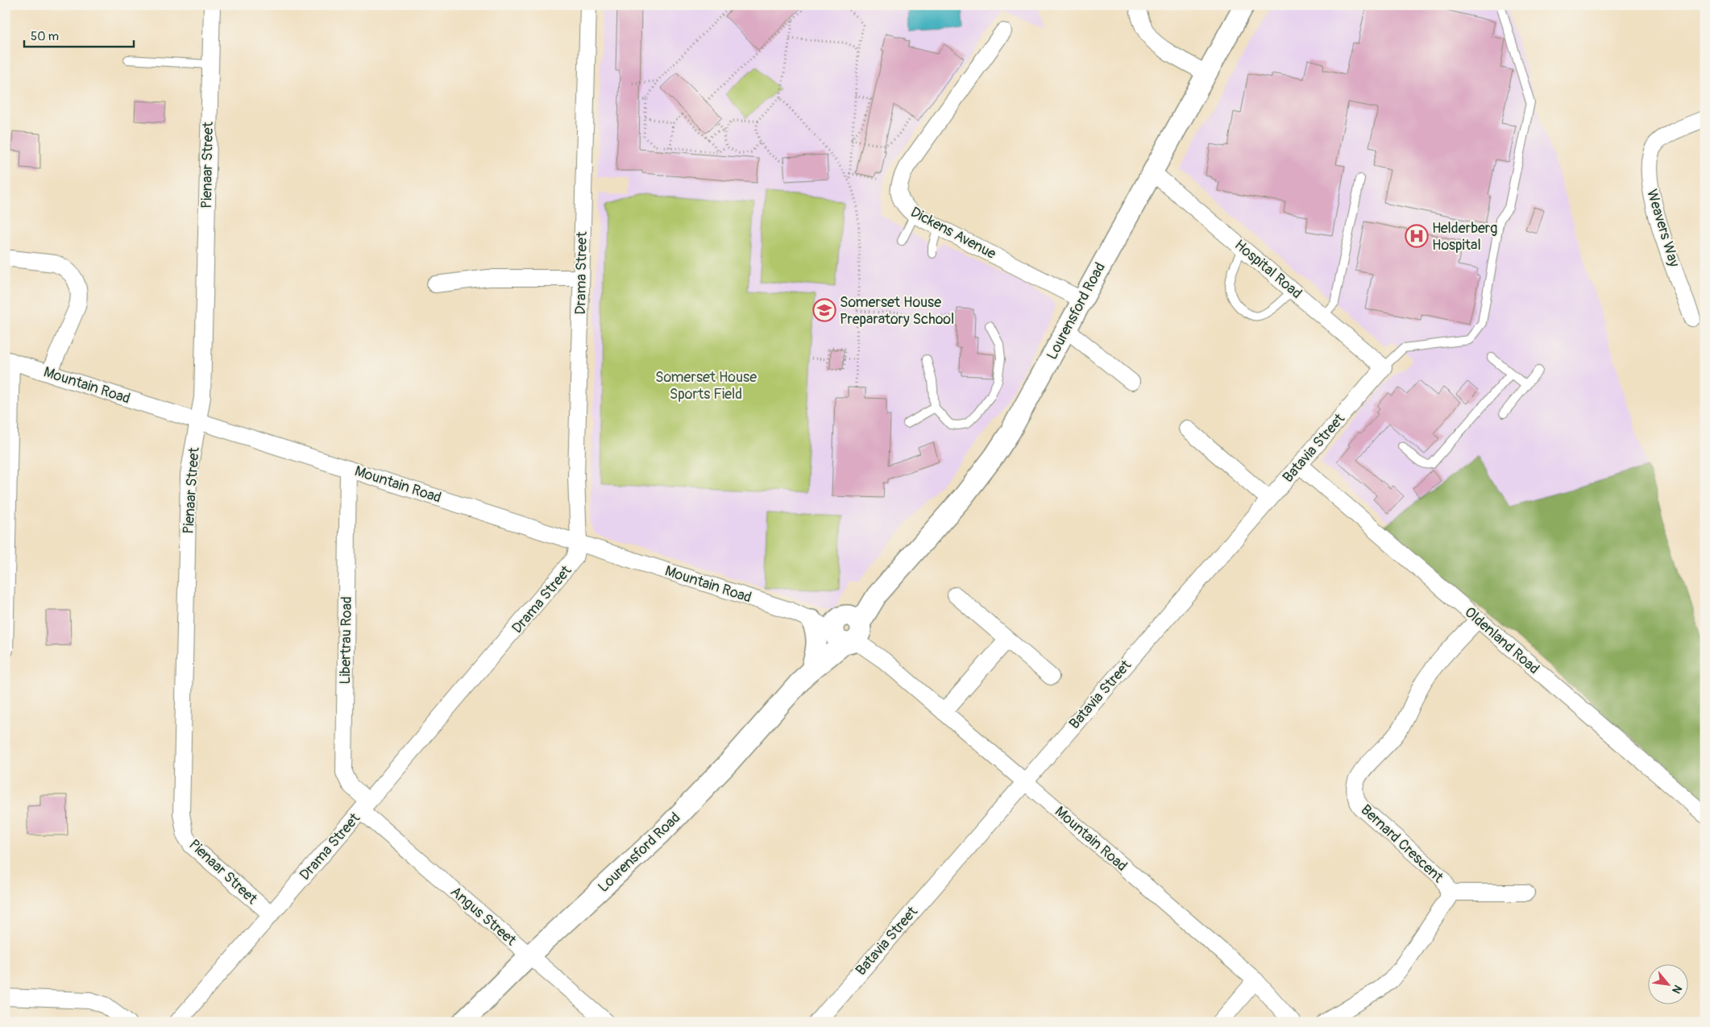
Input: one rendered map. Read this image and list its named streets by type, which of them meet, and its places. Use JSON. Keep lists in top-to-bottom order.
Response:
{
  "streets": {
    "street": [
      "Pienaar Street",
      "Weavers Way",
      "Dickens Avenue",
      "Hospital Road",
      "Drama Street",
      "Lourensford Road",
      "Mountain Road",
      "Batavia Street",
      "Libertrau Road",
      "Oldenland Road",
      "Bernard Crescent",
      "Angus Street"
    ]
  },
  "crossings": [
    ["Pienaar Street", "Drama Street"],
    ["Pienaar Street", "Mountain Road"],
    ["Dickens Avenue", "Lourensford Road"],
    ["Hospital Road", "Lourensford Road"],
    ["Hospital Road", "Batavia Street"],
    ["Drama Street", "Mountain Road"],
    ["Drama Street", "Libertrau Road"],
    ["Drama Street", "Angus Street"],
    ["Lourensford Road", "Mountain Road"],
    ["Lourensford Road", "Angus Street"],
    ["Mountain Road", "Batavia Street"],
    ["Mountain Road", "Libertrau Road"],
    ["Batavia Street", "Oldenland Road"],
    ["Libertrau Road", "Angus Street"],
    ["Oldenland Road", "Bernard Crescent"]
  ],
  "parks": ["Somerset House Sports Field"],
  "places": {
    "hospital": ["Helderberg Hospital"],
    "school or university": ["Somerset House Preparatory School"]
  },
  "scale_bar": "50 m",
  "north": "bottom right"
}
